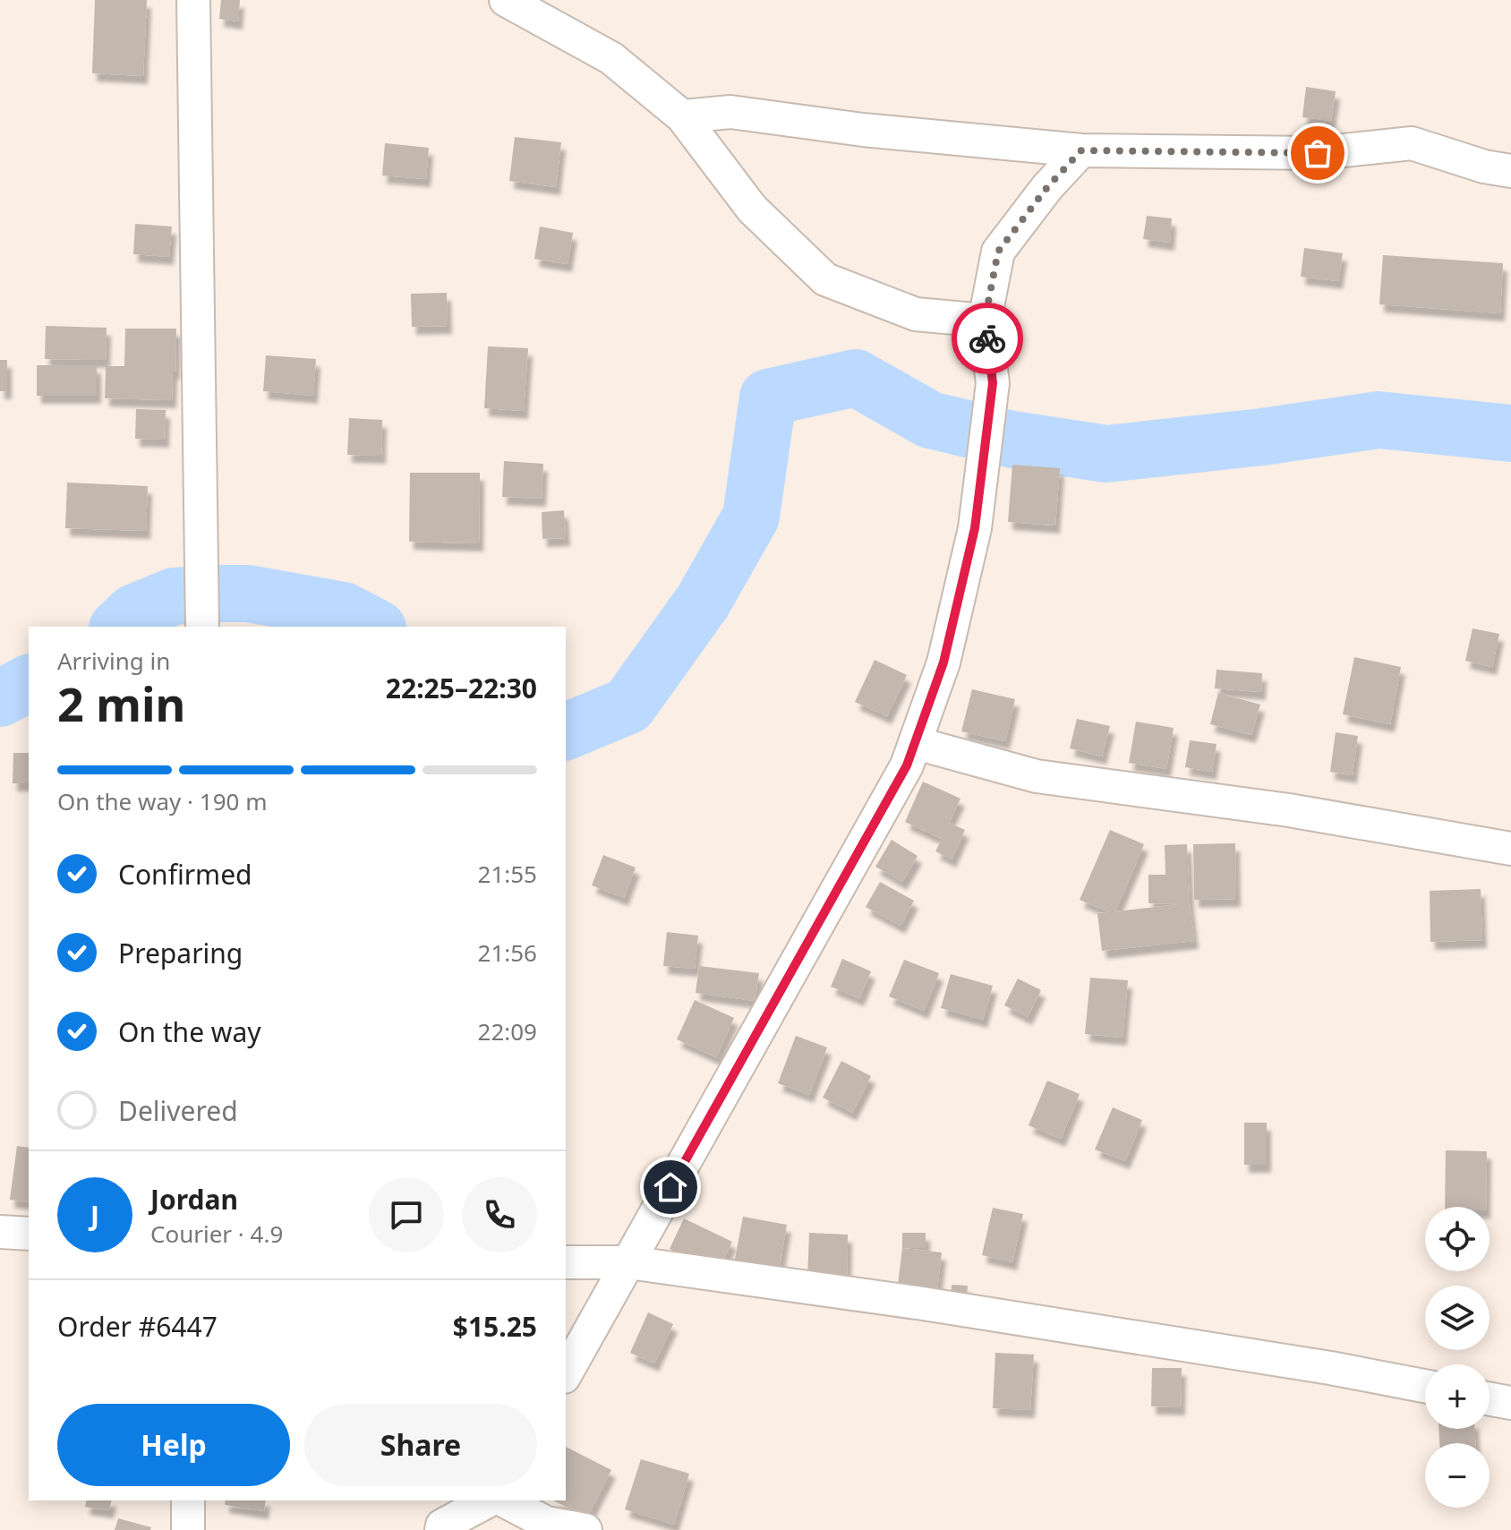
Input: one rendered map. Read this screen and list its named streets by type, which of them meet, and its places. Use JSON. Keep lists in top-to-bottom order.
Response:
{
  "page": {
    "heading": ["2 min", "Arriving in", "22:25–22:30"],
    "panel": [
      "Jordan",
      "Courier · 4.9",
      "Order #6447",
      "$15.25"
    ],
    "bar": "On the way · 190 m",
    "list": [
      ["Confirmed", "21:55"],
      ["Preparing", "21:56"],
      ["On the way", "22:09"],
      "Delivered"
    ],
    "round": "J",
    "map_buttons": ["+", "−"],
    "buttons": ["Help", "Share"]
  }
}
